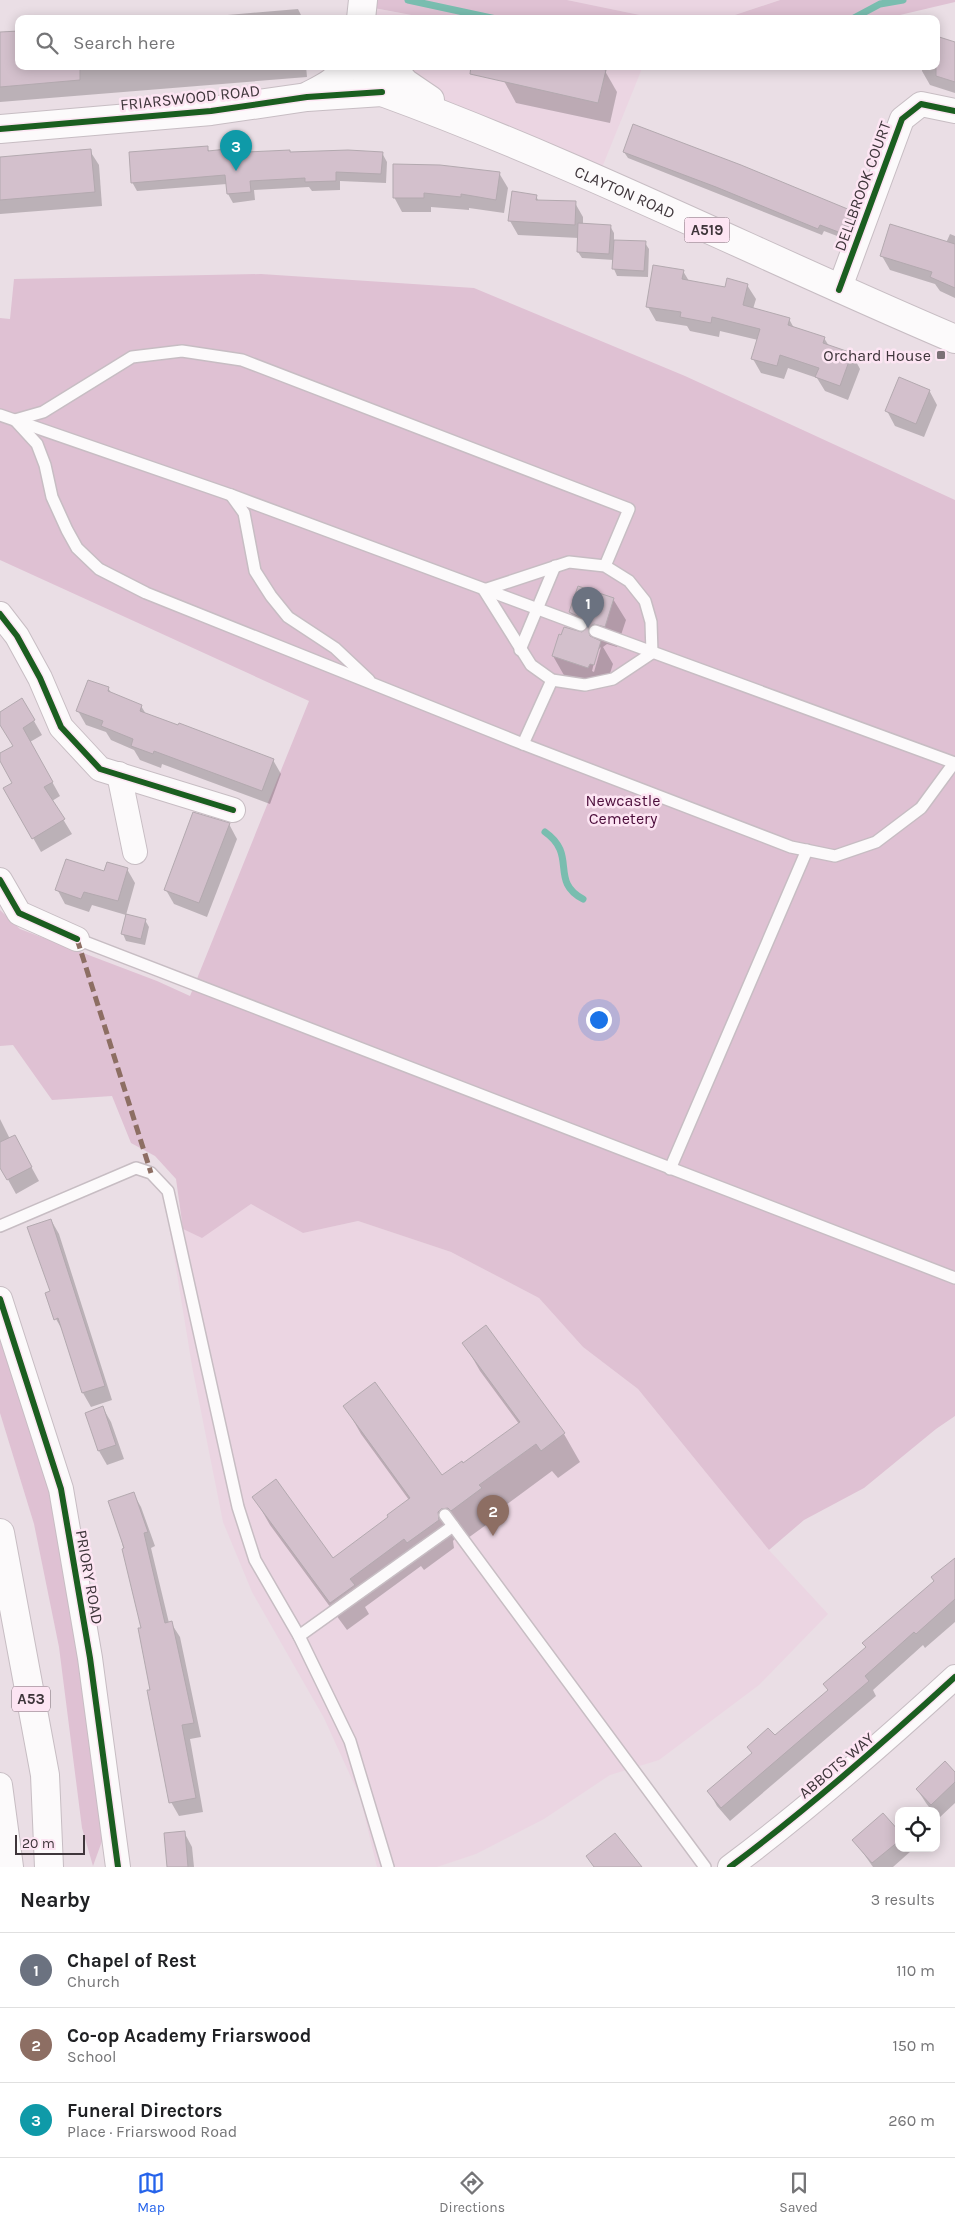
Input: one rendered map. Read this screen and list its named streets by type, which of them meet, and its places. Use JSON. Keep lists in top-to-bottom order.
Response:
{
  "streets": {
    "main road": [
      "FRIARSWOOD ROAD",
      "CLAYTON ROAD",
      "A519",
      "A53"
    ],
    "street": ["DELLBROOK COURT", "PRIORY ROAD", "ABBOTS WAY"]
  },
  "crossings": [
    ["FRIARSWOOD ROAD", "A519"],
    ["DELLBROOK COURT", "CLAYTON ROAD"],
    ["CLAYTON ROAD", "A519"]
  ],
  "parks": ["Newcastle Cemetery"],
  "places": {
    "transit": ["Orchard House"]
  },
  "scale_bar": "20 m",
  "page": {
    "search": "Search here",
    "pins": ["3", "1", "2"],
    "scale": "20 m",
    "heading": ["Nearby", "3 results"],
    "list": [
      {
        "mark": "1",
        "name": "Chapel of Rest",
        "note": "Church",
        "value": "110 m"
      },
      {
        "mark": "2",
        "name": "Co-op Academy Friarswood",
        "note": "School",
        "value": "150 m"
      },
      {
        "mark": "3",
        "name": "Funeral Directors",
        "note": "Place · Friarswood Road",
        "value": "260 m"
      }
    ],
    "nav": ["Map", "Directions", "Saved"]
  }
}
